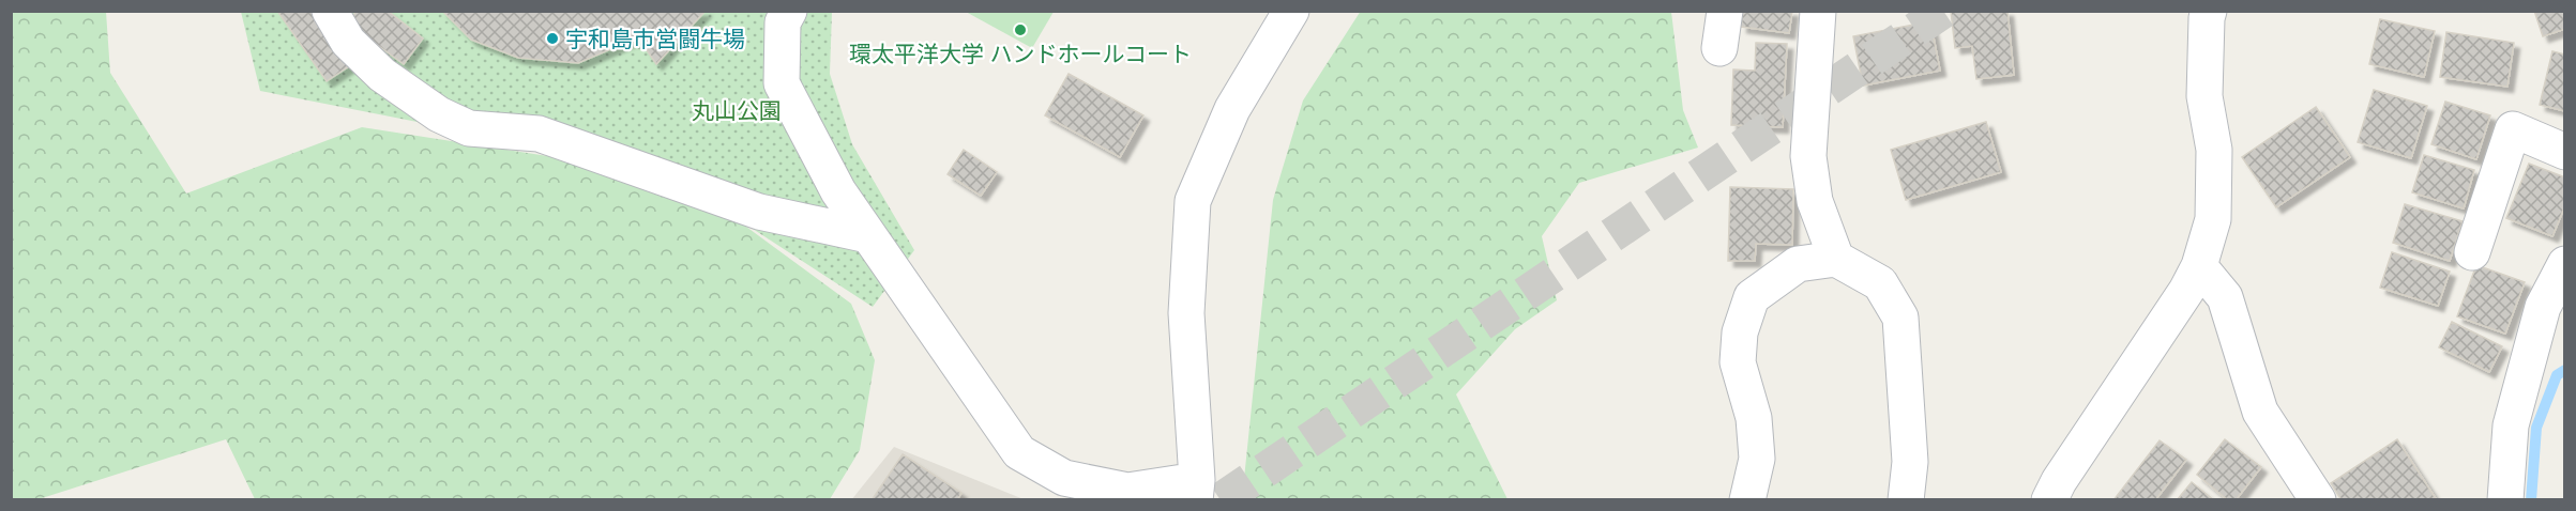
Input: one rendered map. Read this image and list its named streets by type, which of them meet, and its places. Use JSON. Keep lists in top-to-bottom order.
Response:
{
  "parks": ["丸山公園"],
  "places": ["環太平洋大学 ハンドホールコート", "宇和島市営闘牛場"]
}
